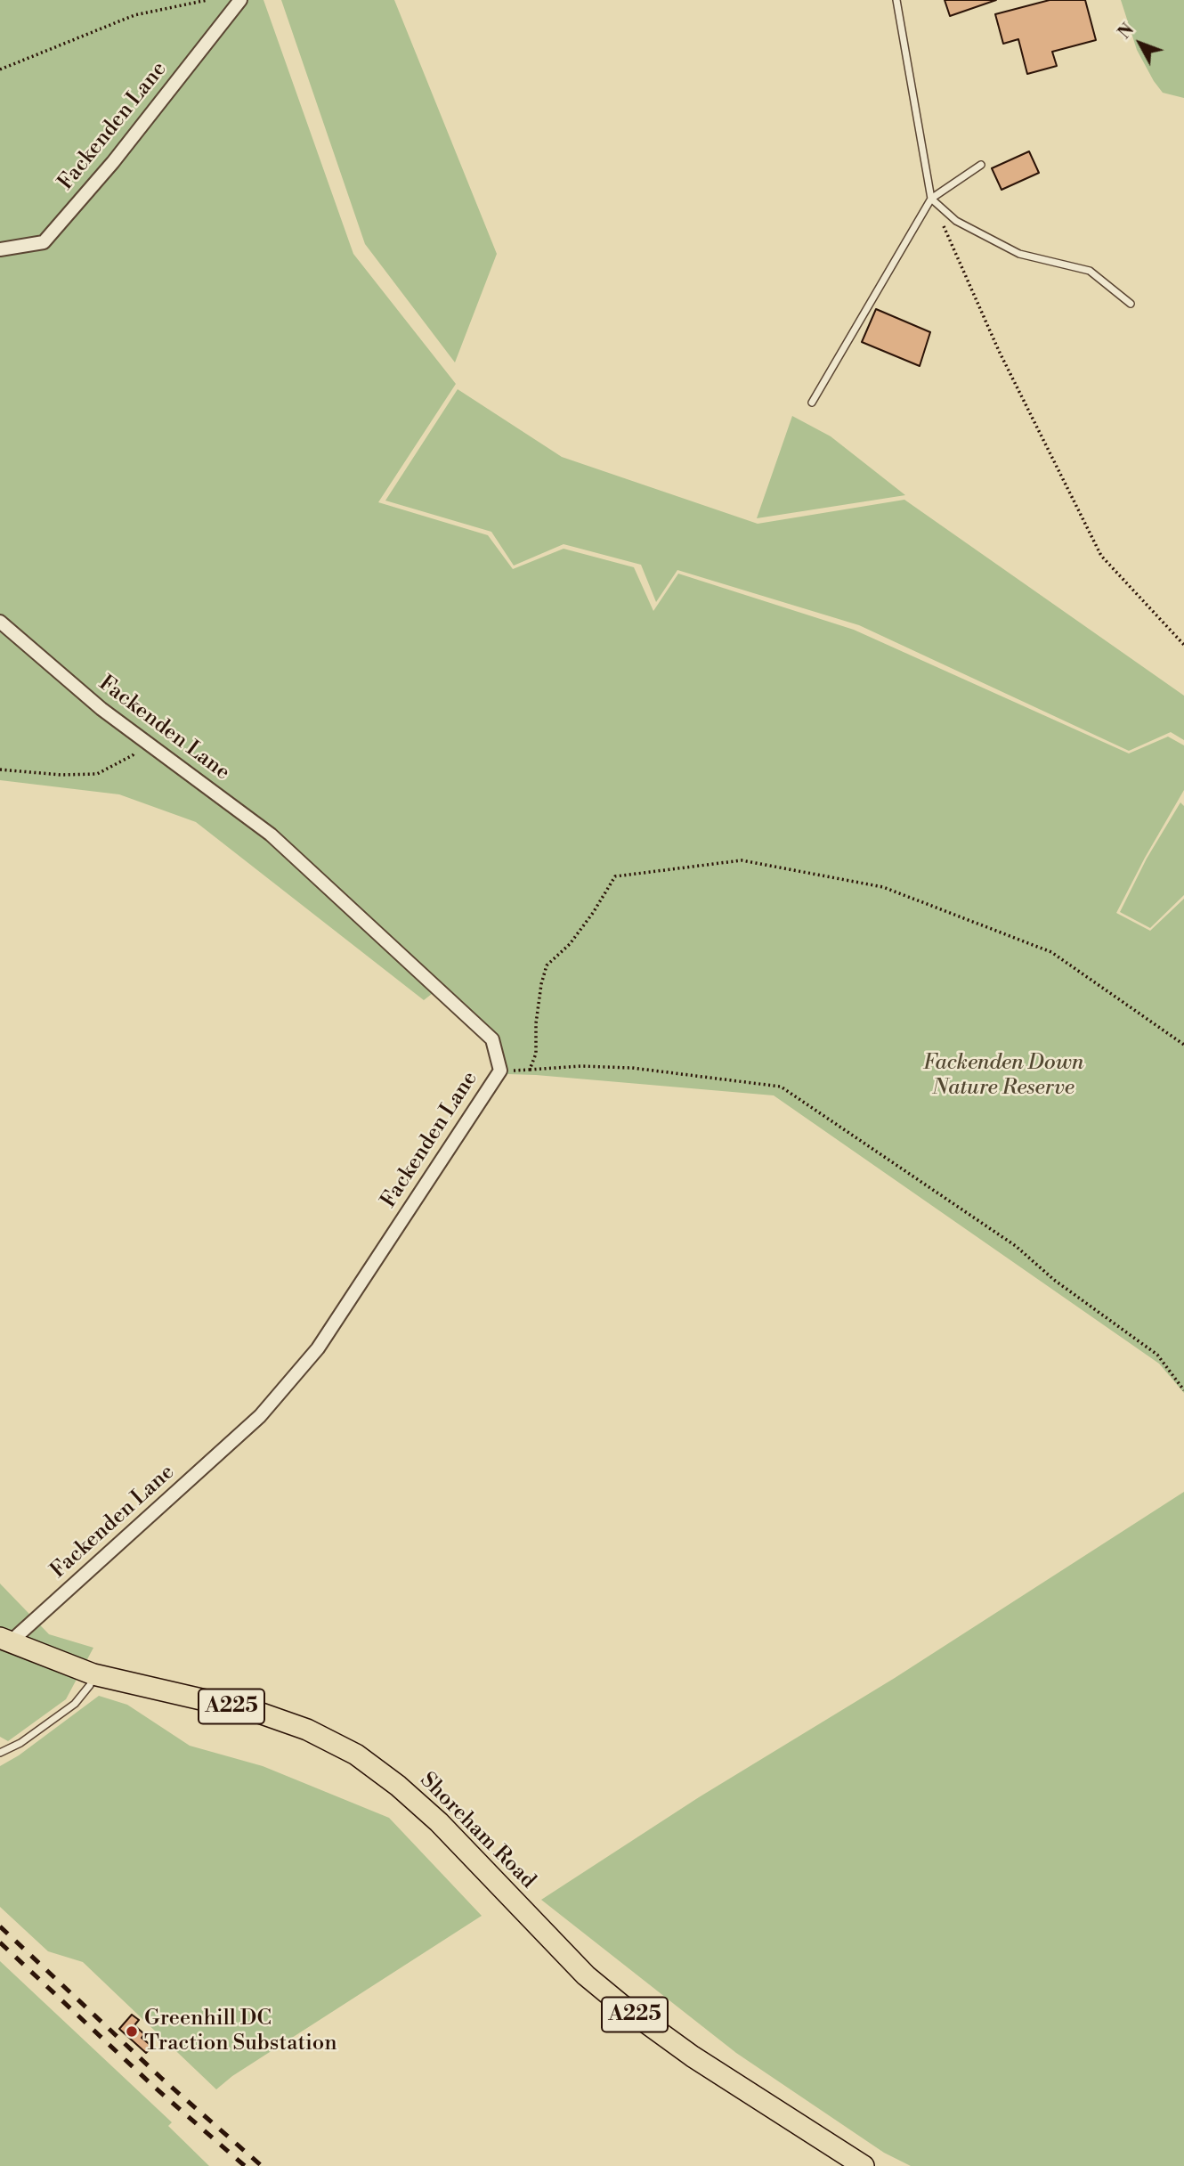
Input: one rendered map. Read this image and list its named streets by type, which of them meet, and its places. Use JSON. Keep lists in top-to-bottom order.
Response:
{
  "streets": {
    "main road": ["A225", "Shoreham Road"],
    "street": ["Fackenden Lane"]
  },
  "crossings": [
    ["Fackenden Lane", "Shoreham Road"]
  ],
  "parks": ["Fackenden Down Nature Reserve"],
  "places": ["Greenhill DC Traction Substation"],
  "north": "top left"
}
